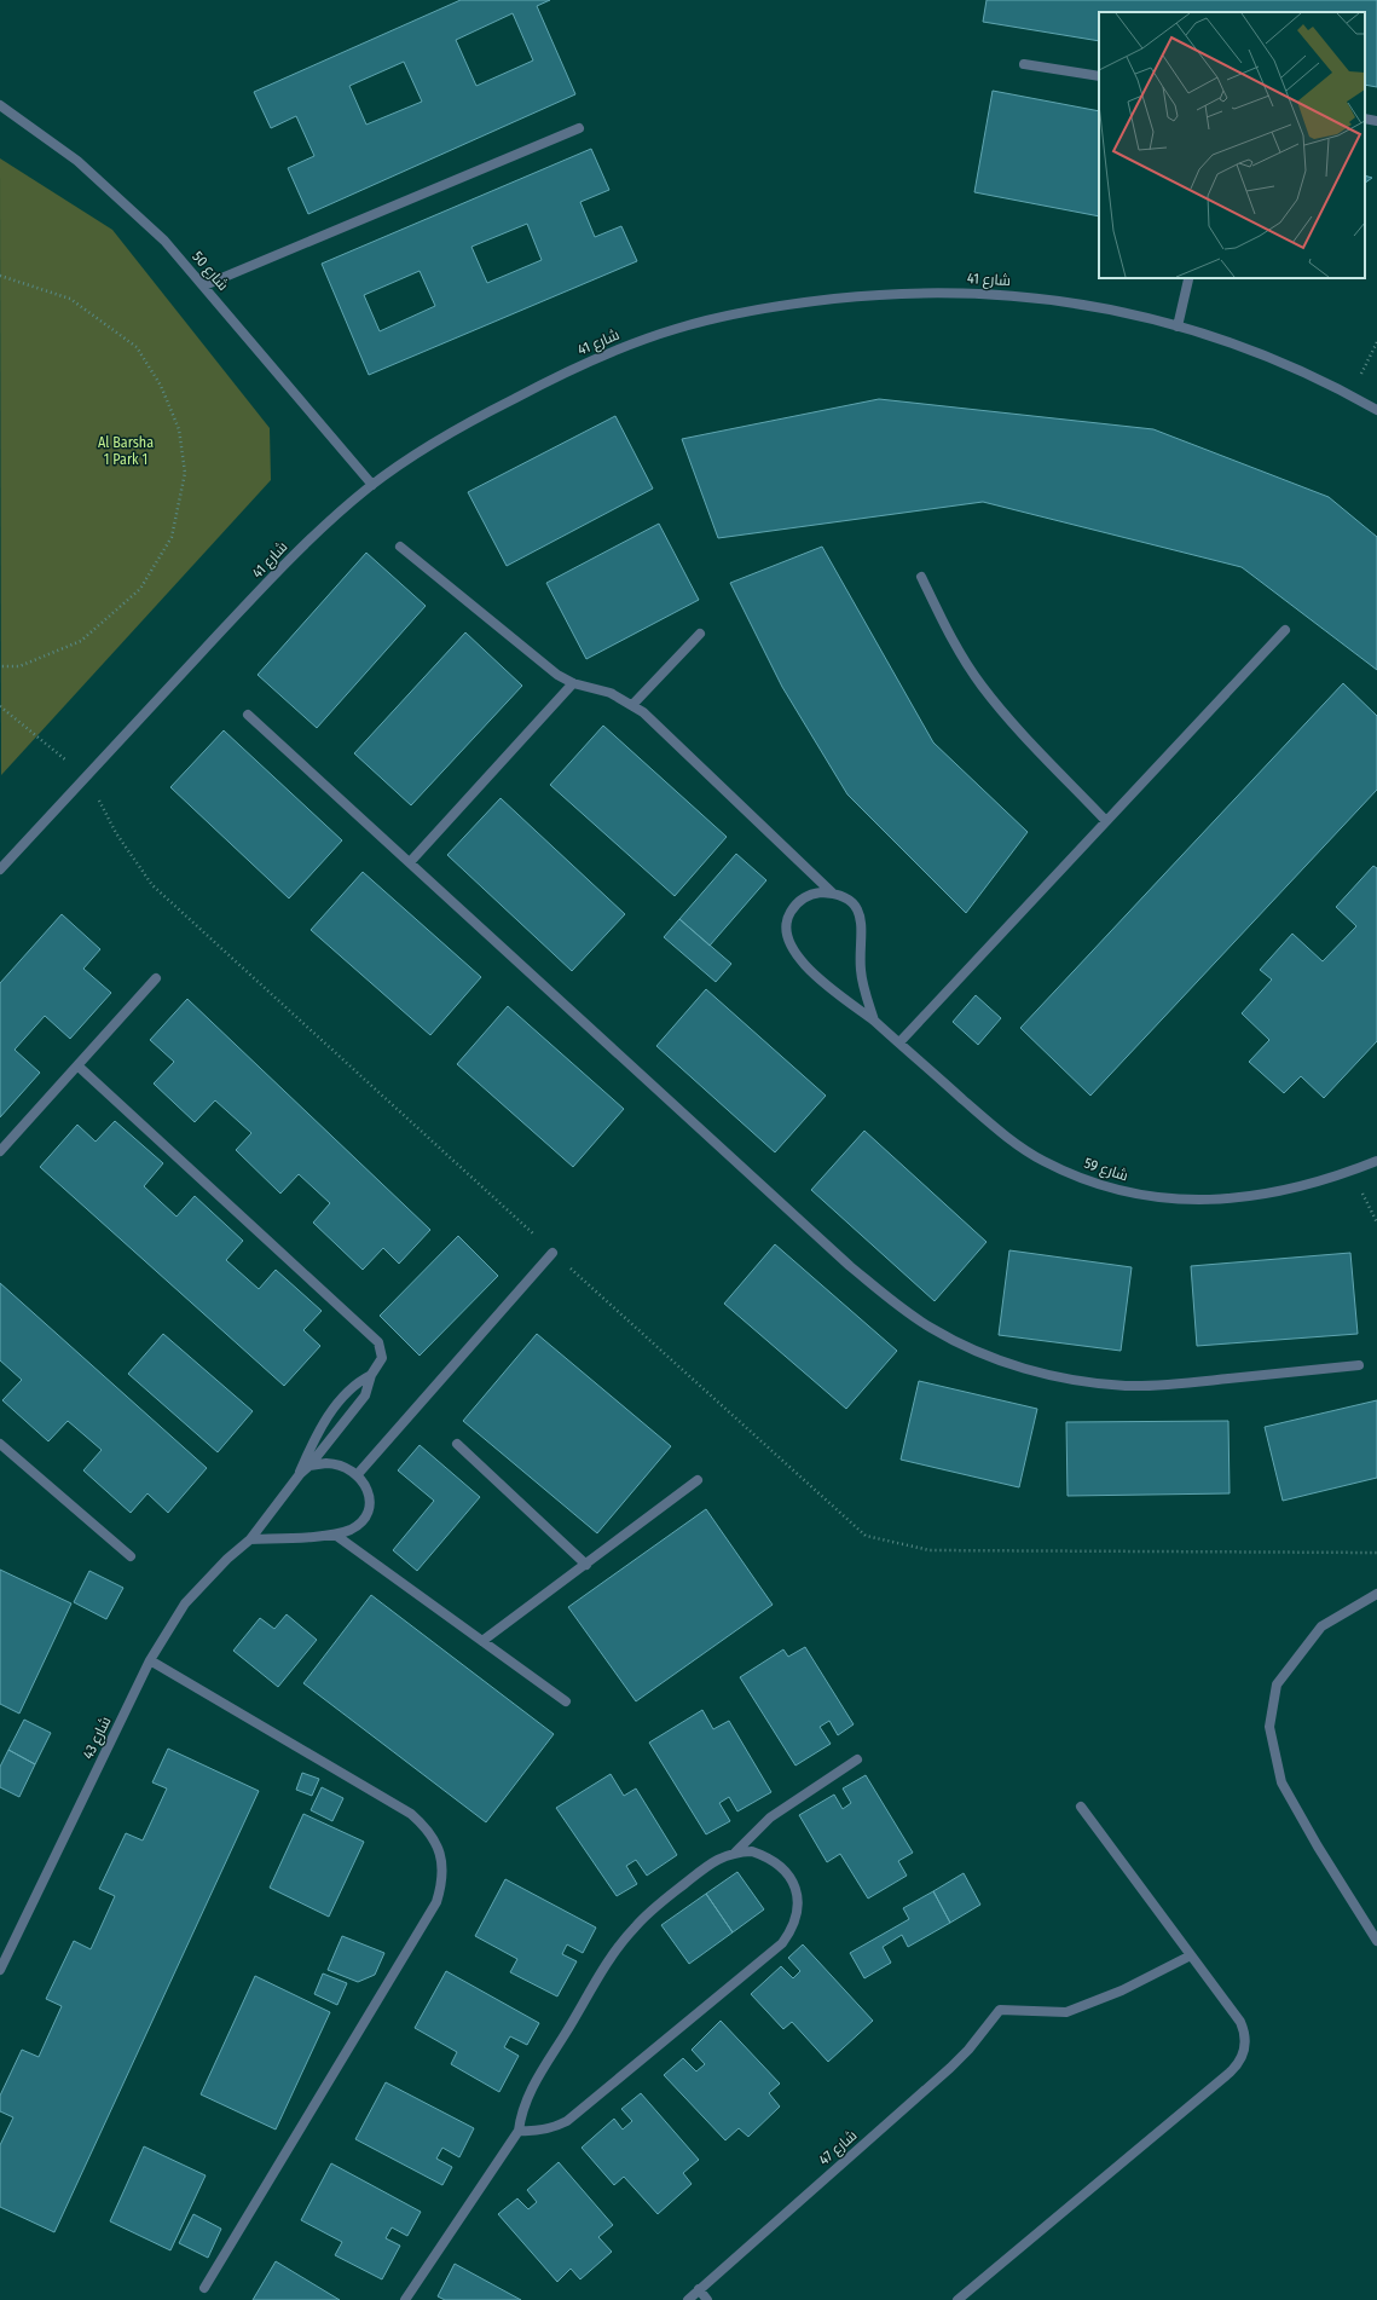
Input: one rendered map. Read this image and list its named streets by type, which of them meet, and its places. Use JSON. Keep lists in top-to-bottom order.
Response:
{
  "streets": {
    "street": [
      "شارع 50",
      "شارع 41",
      "شارع 59",
      "شارع 43",
      "شارع 47"
    ]
  },
  "crossings": [
    ["شارع 50", "شارع 41"]
  ],
  "parks": ["Al Barsha 1 Park 1"]
}
